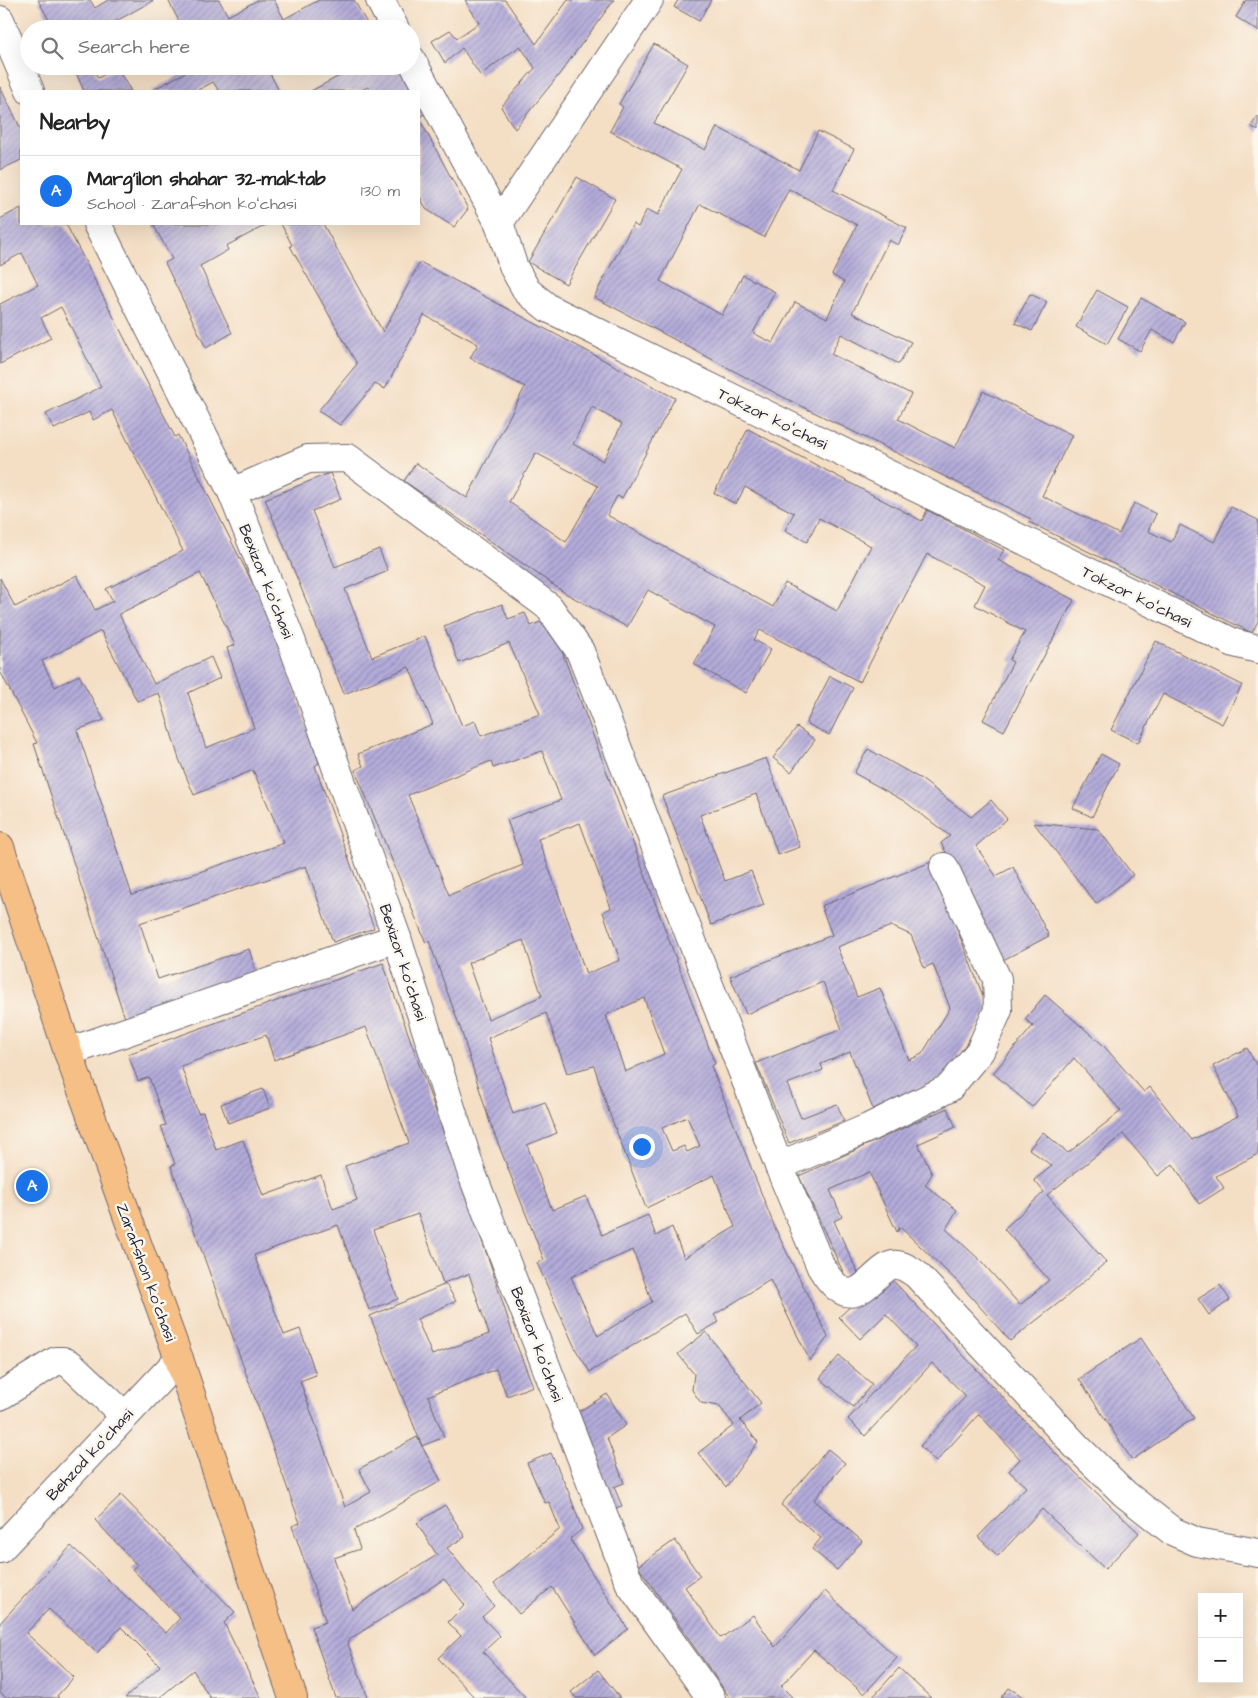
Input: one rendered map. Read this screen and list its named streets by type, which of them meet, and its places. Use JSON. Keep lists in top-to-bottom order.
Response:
{
  "streets": {
    "main road": ["Zarafshon koʻchasi"],
    "street": ["Tokzor koʻchasi", "Bexizor koʻchasi", "Behzod koʻchasi"]
  },
  "crossings": [
    ["Zarafshon koʻchasi", "Behzod koʻchasi"]
  ],
  "page": {
    "search": "Search here",
    "heading": "Nearby",
    "list": [
      {
        "mark": "A",
        "name": "Marg'ilon shahar 32-maktab",
        "note": "School · Zarafshon koʻchasi",
        "value": "130 m"
      }
    ],
    "pins": "A",
    "map_buttons": ["+", "−"]
  }
}
